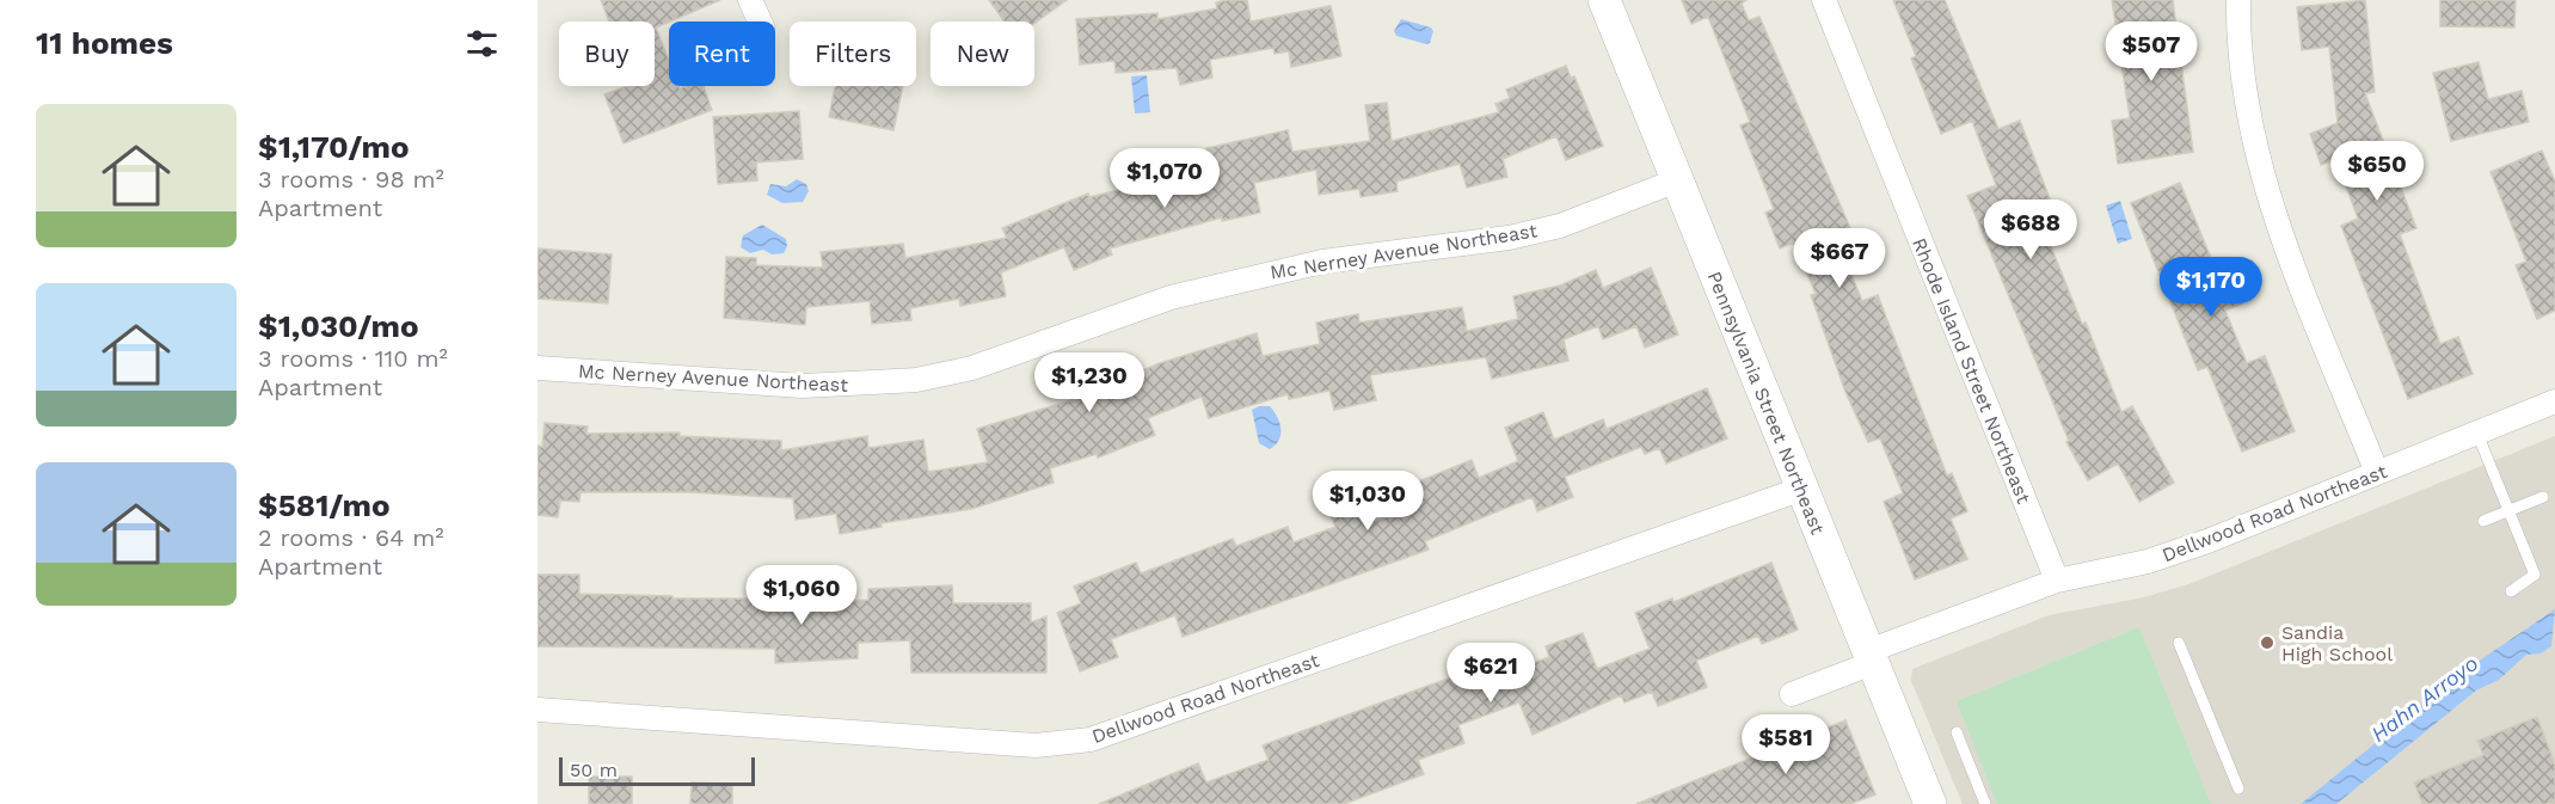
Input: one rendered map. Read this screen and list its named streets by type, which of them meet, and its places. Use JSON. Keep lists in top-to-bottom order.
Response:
{
  "streets": {
    "street": [
      "Mc Nerney Avenue Northeast",
      "Rhode Island Street Northeast",
      "Pennsylvania Street Northeast",
      "Dellwood Road Northeast"
    ]
  },
  "crossings": [
    ["Mc Nerney Avenue Northeast", "Pennsylvania Street Northeast"],
    ["Rhode Island Street Northeast", "Dellwood Road Northeast"],
    ["Pennsylvania Street Northeast", "Dellwood Road Northeast"]
  ],
  "water": ["Hahn Arroyo"],
  "places": ["Sandia High School"],
  "scale_bar": "50 m",
  "page": {
    "heading": "11 homes",
    "price": [
      "$507",
      "$650",
      "$1,070",
      "$688",
      "$667",
      "$1,170",
      "$1,230",
      "$1,030",
      "$1,060",
      "$621",
      "$581"
    ],
    "chip": [
      "Buy",
      "Rent",
      "Filters",
      "New"
    ],
    "list": [
      {
        "name": "$1,170/mo",
        "note": "3 rooms · 98 m² · Apartment"
      },
      {
        "name": "$1,030/mo",
        "note": "3 rooms · 110 m² · Apartment"
      },
      {
        "name": "$581/mo",
        "note": "2 rooms · 64 m² · Apartment"
      }
    ],
    "scale": "50 m"
  }
}
